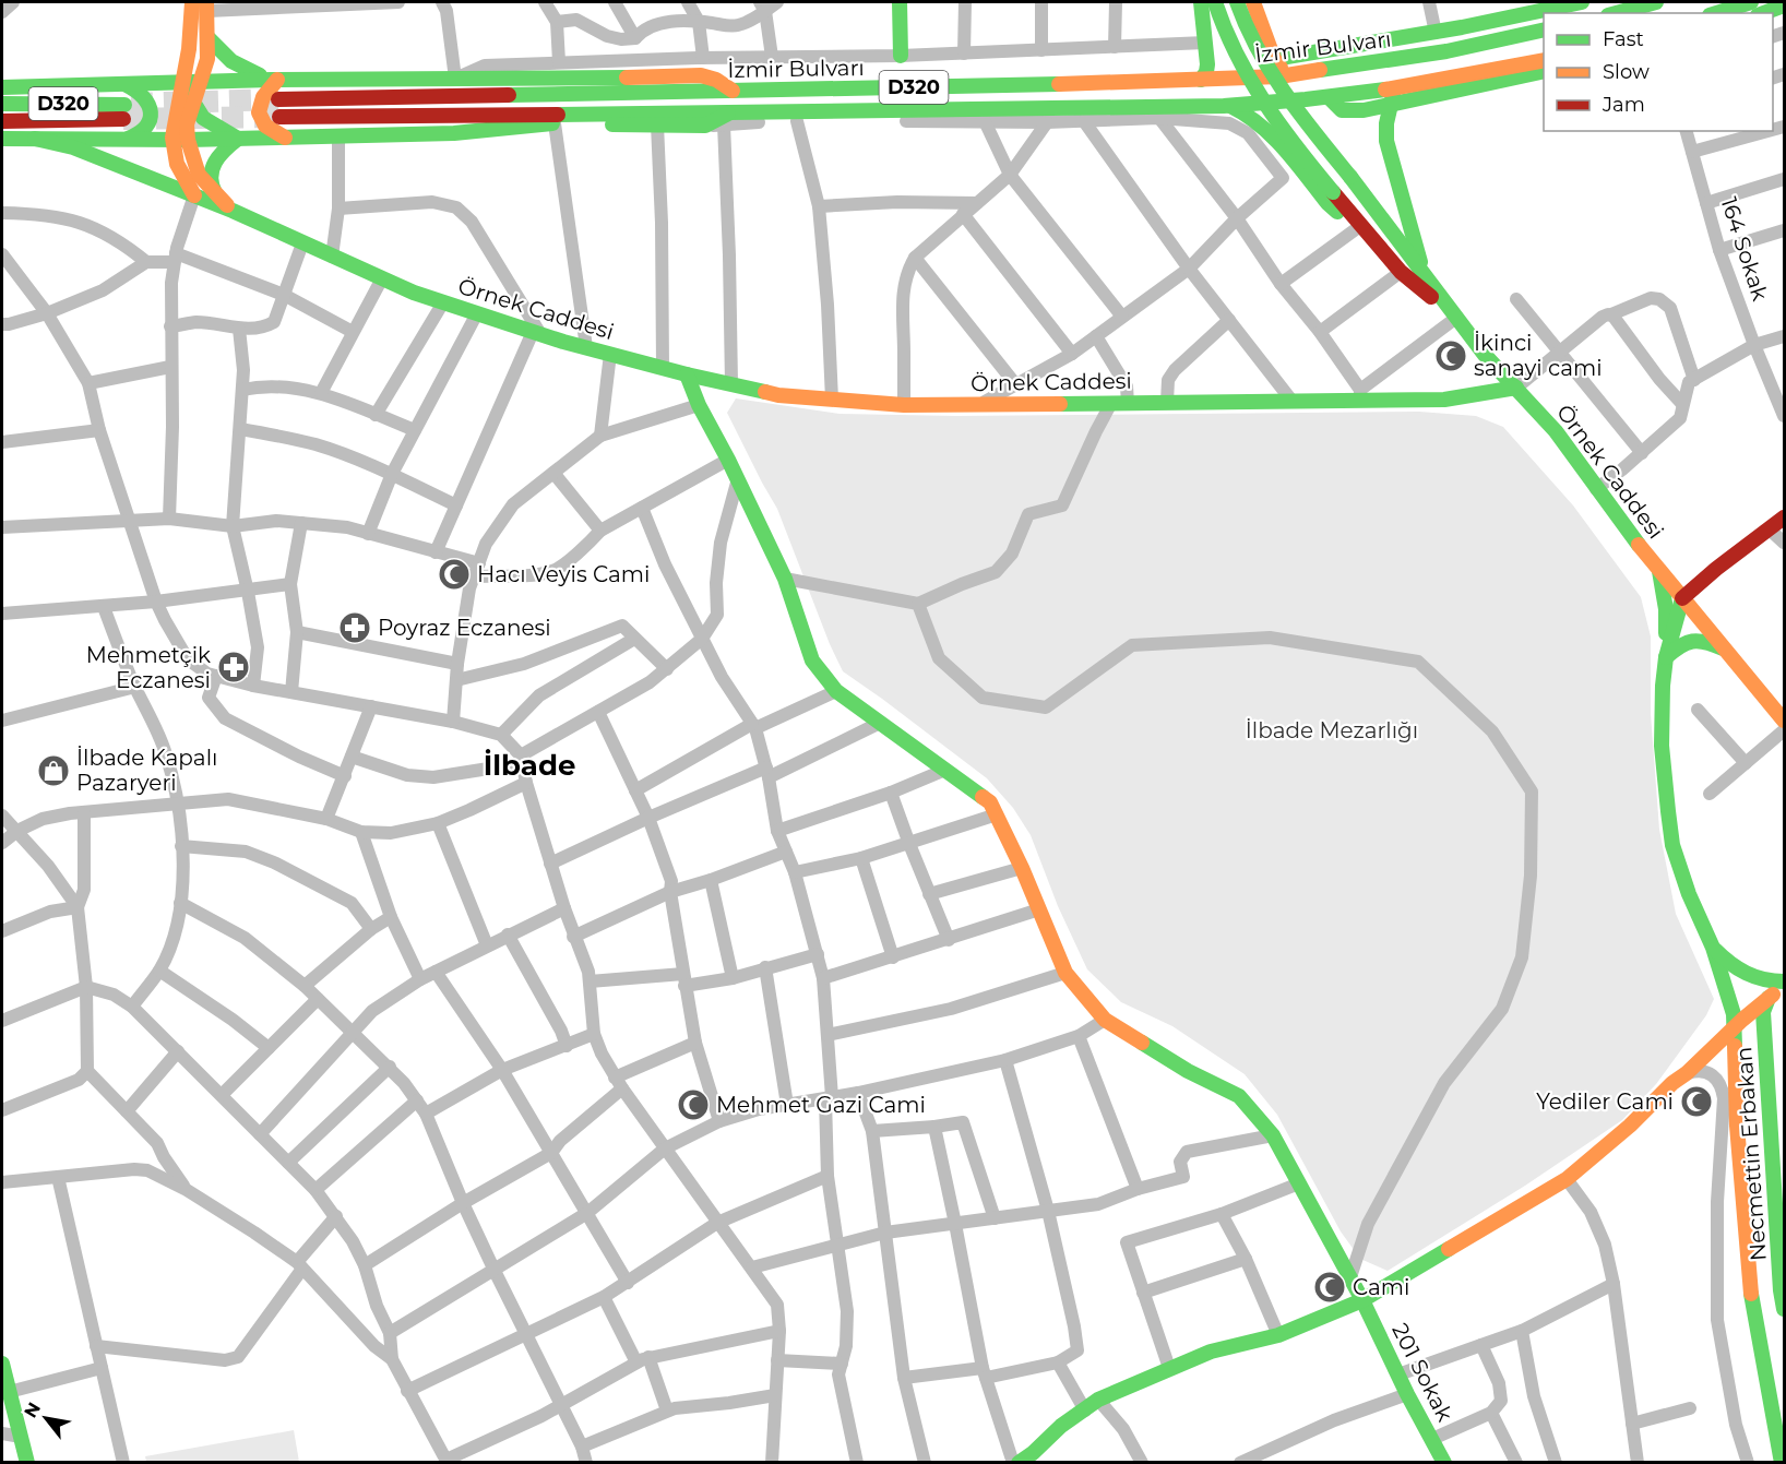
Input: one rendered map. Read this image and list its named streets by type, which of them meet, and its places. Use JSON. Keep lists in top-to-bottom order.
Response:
{
  "streets": {
    "main road": [
      "İzmir Bulvarı",
      "D320",
      "Örnek Caddesi",
      "Necmettin Erbakan",
      "201 Sokak"
    ],
    "street": ["164 Sokak"]
  },
  "crossings": [
    ["Örnek Caddesi", "201 Sokak"]
  ],
  "districts": ["İlbade"],
  "parks": ["İlbade Mezarlığı"],
  "places": {
    "mosque": [
      "İkinci sanayi cami",
      "Hacı Veyis Cami",
      "Yediler Cami",
      "Mehmet Gazi Cami",
      "Cami"
    ],
    "pharmacy": ["Poyraz Eczanesi", "Mehmetçik Eczanesi"],
    "shop": ["İlbade Kapalı Pazaryeri"]
  },
  "legend": ["Fast", "Slow", "Jam"],
  "north": "top left"
}
